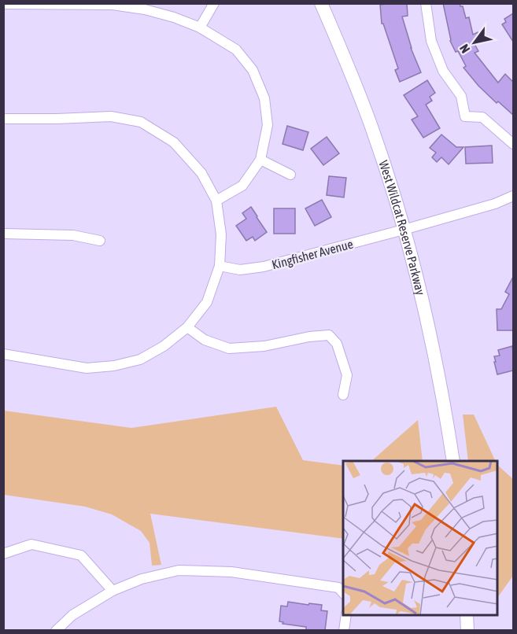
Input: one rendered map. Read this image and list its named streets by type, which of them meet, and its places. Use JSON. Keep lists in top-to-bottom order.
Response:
{
  "streets": {
    "main road": ["West Wildcat Reserve Parkway"],
    "street": ["Kingfisher Avenue"]
  },
  "crossings": [
    ["West Wildcat Reserve Parkway", "Kingfisher Avenue"]
  ],
  "north": "bottom left"
}
